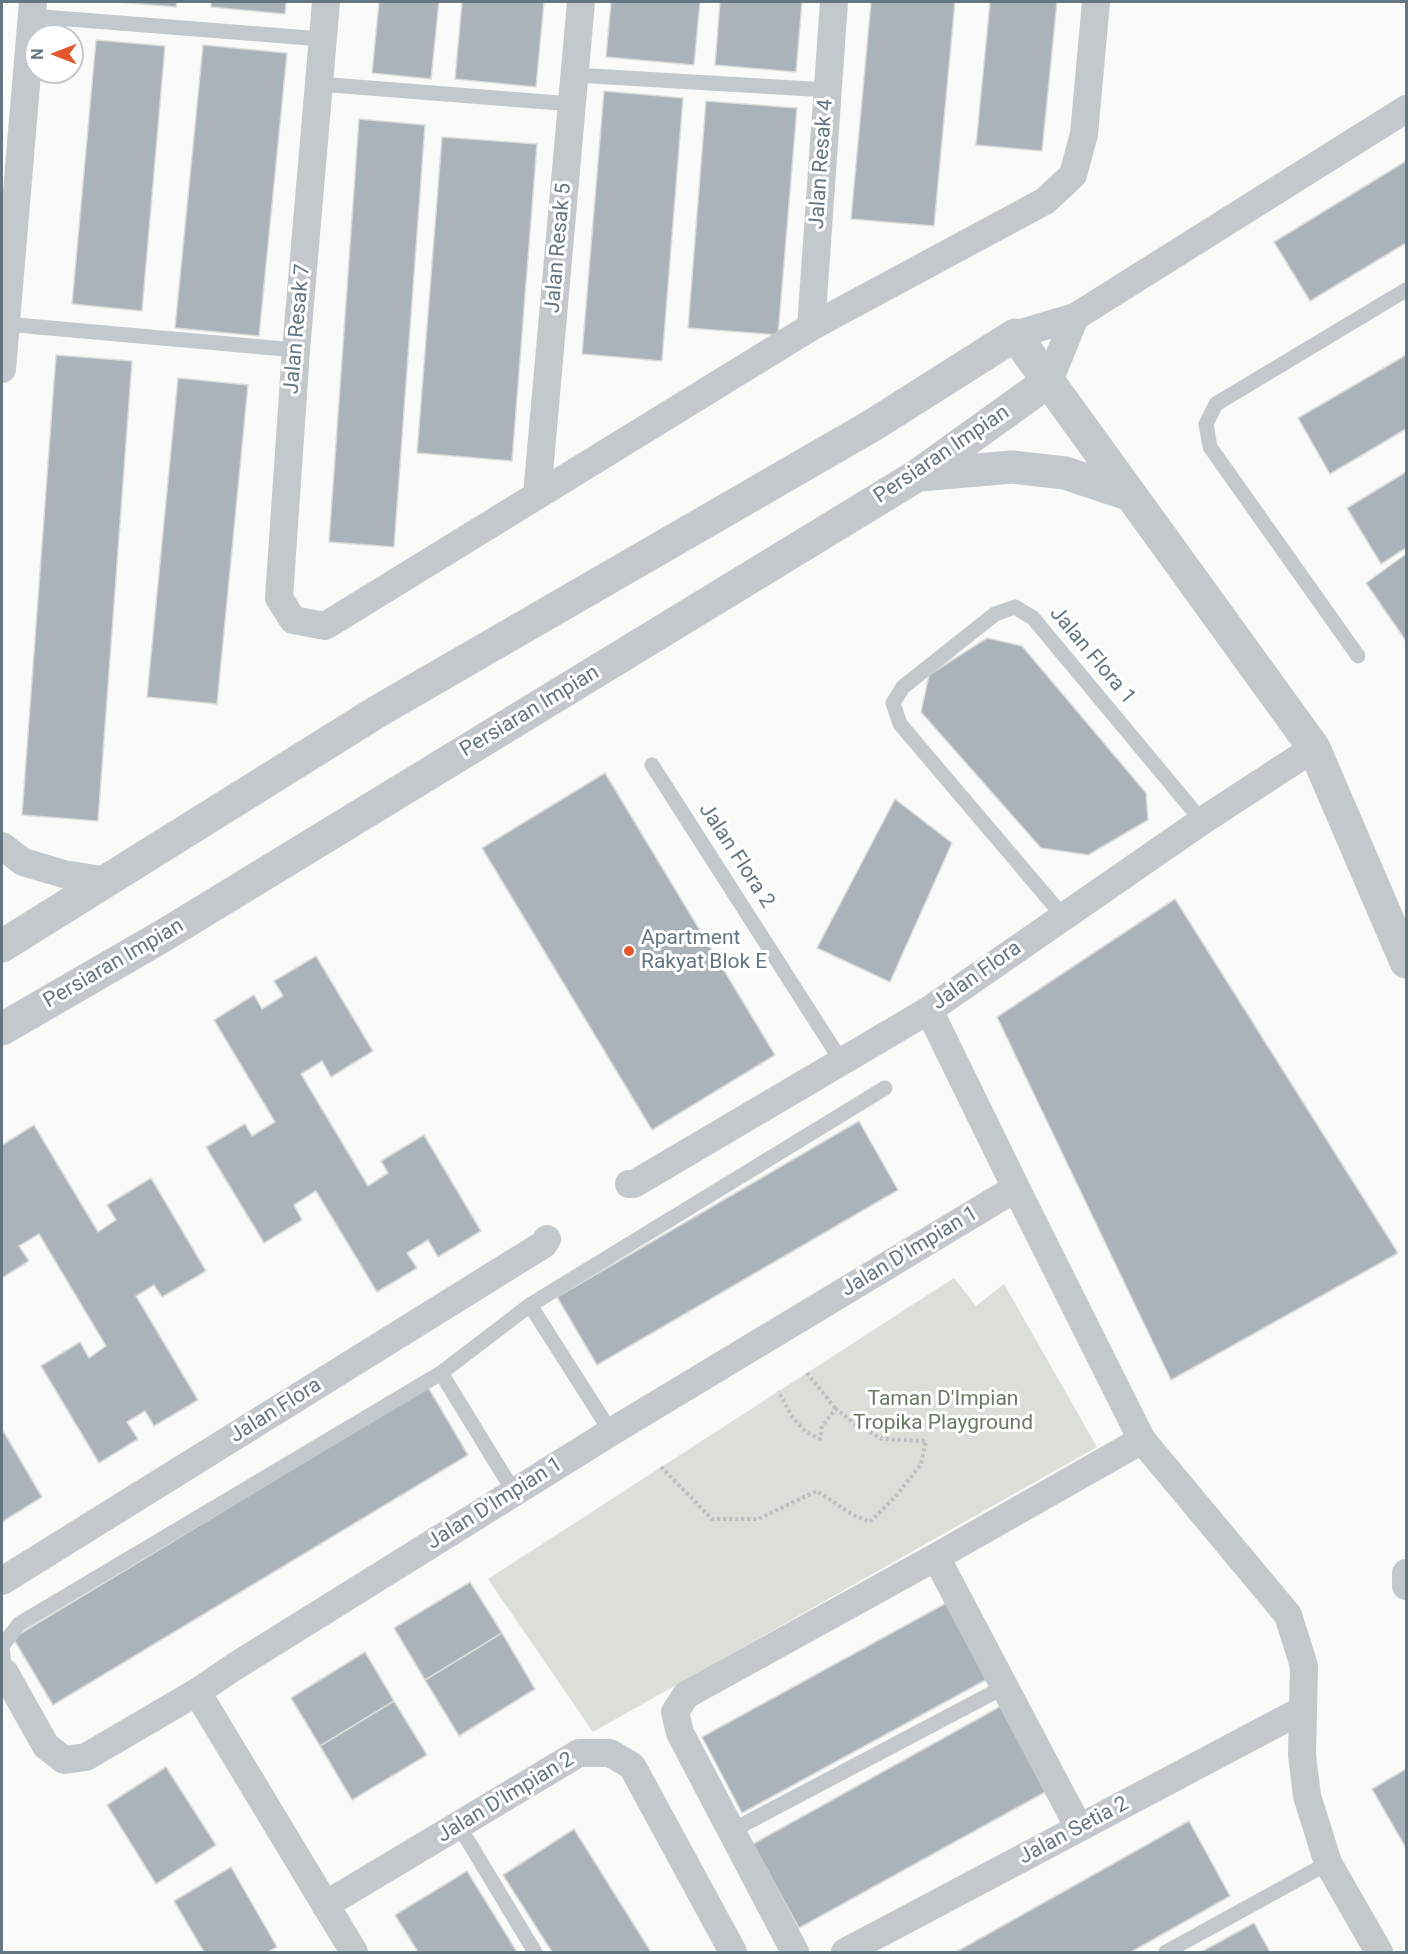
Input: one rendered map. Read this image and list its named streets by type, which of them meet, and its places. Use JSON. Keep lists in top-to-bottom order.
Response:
{
  "streets": {
    "street": [
      "Jalan Resak 4",
      "Jalan Resak 5",
      "Jalan Resak 7",
      "Persiaran Impian",
      "Jalan Flora",
      "Jalan D'Impian 1",
      "Jalan D'Impian 2",
      "Jalan Setia 2"
    ],
    "lane": ["Jalan Flora 1", "Jalan Flora 2"]
  },
  "crossings": [
    ["Jalan Resak 5", "Jalan Resak 7"],
    ["Jalan Flora 1", "Jalan Flora"],
    ["Jalan Flora 2", "Jalan Flora"]
  ],
  "parks": ["Taman D'Impian Tropika Playground"],
  "places": ["Apartment Rakyat Blok E"],
  "north": "left"
}
